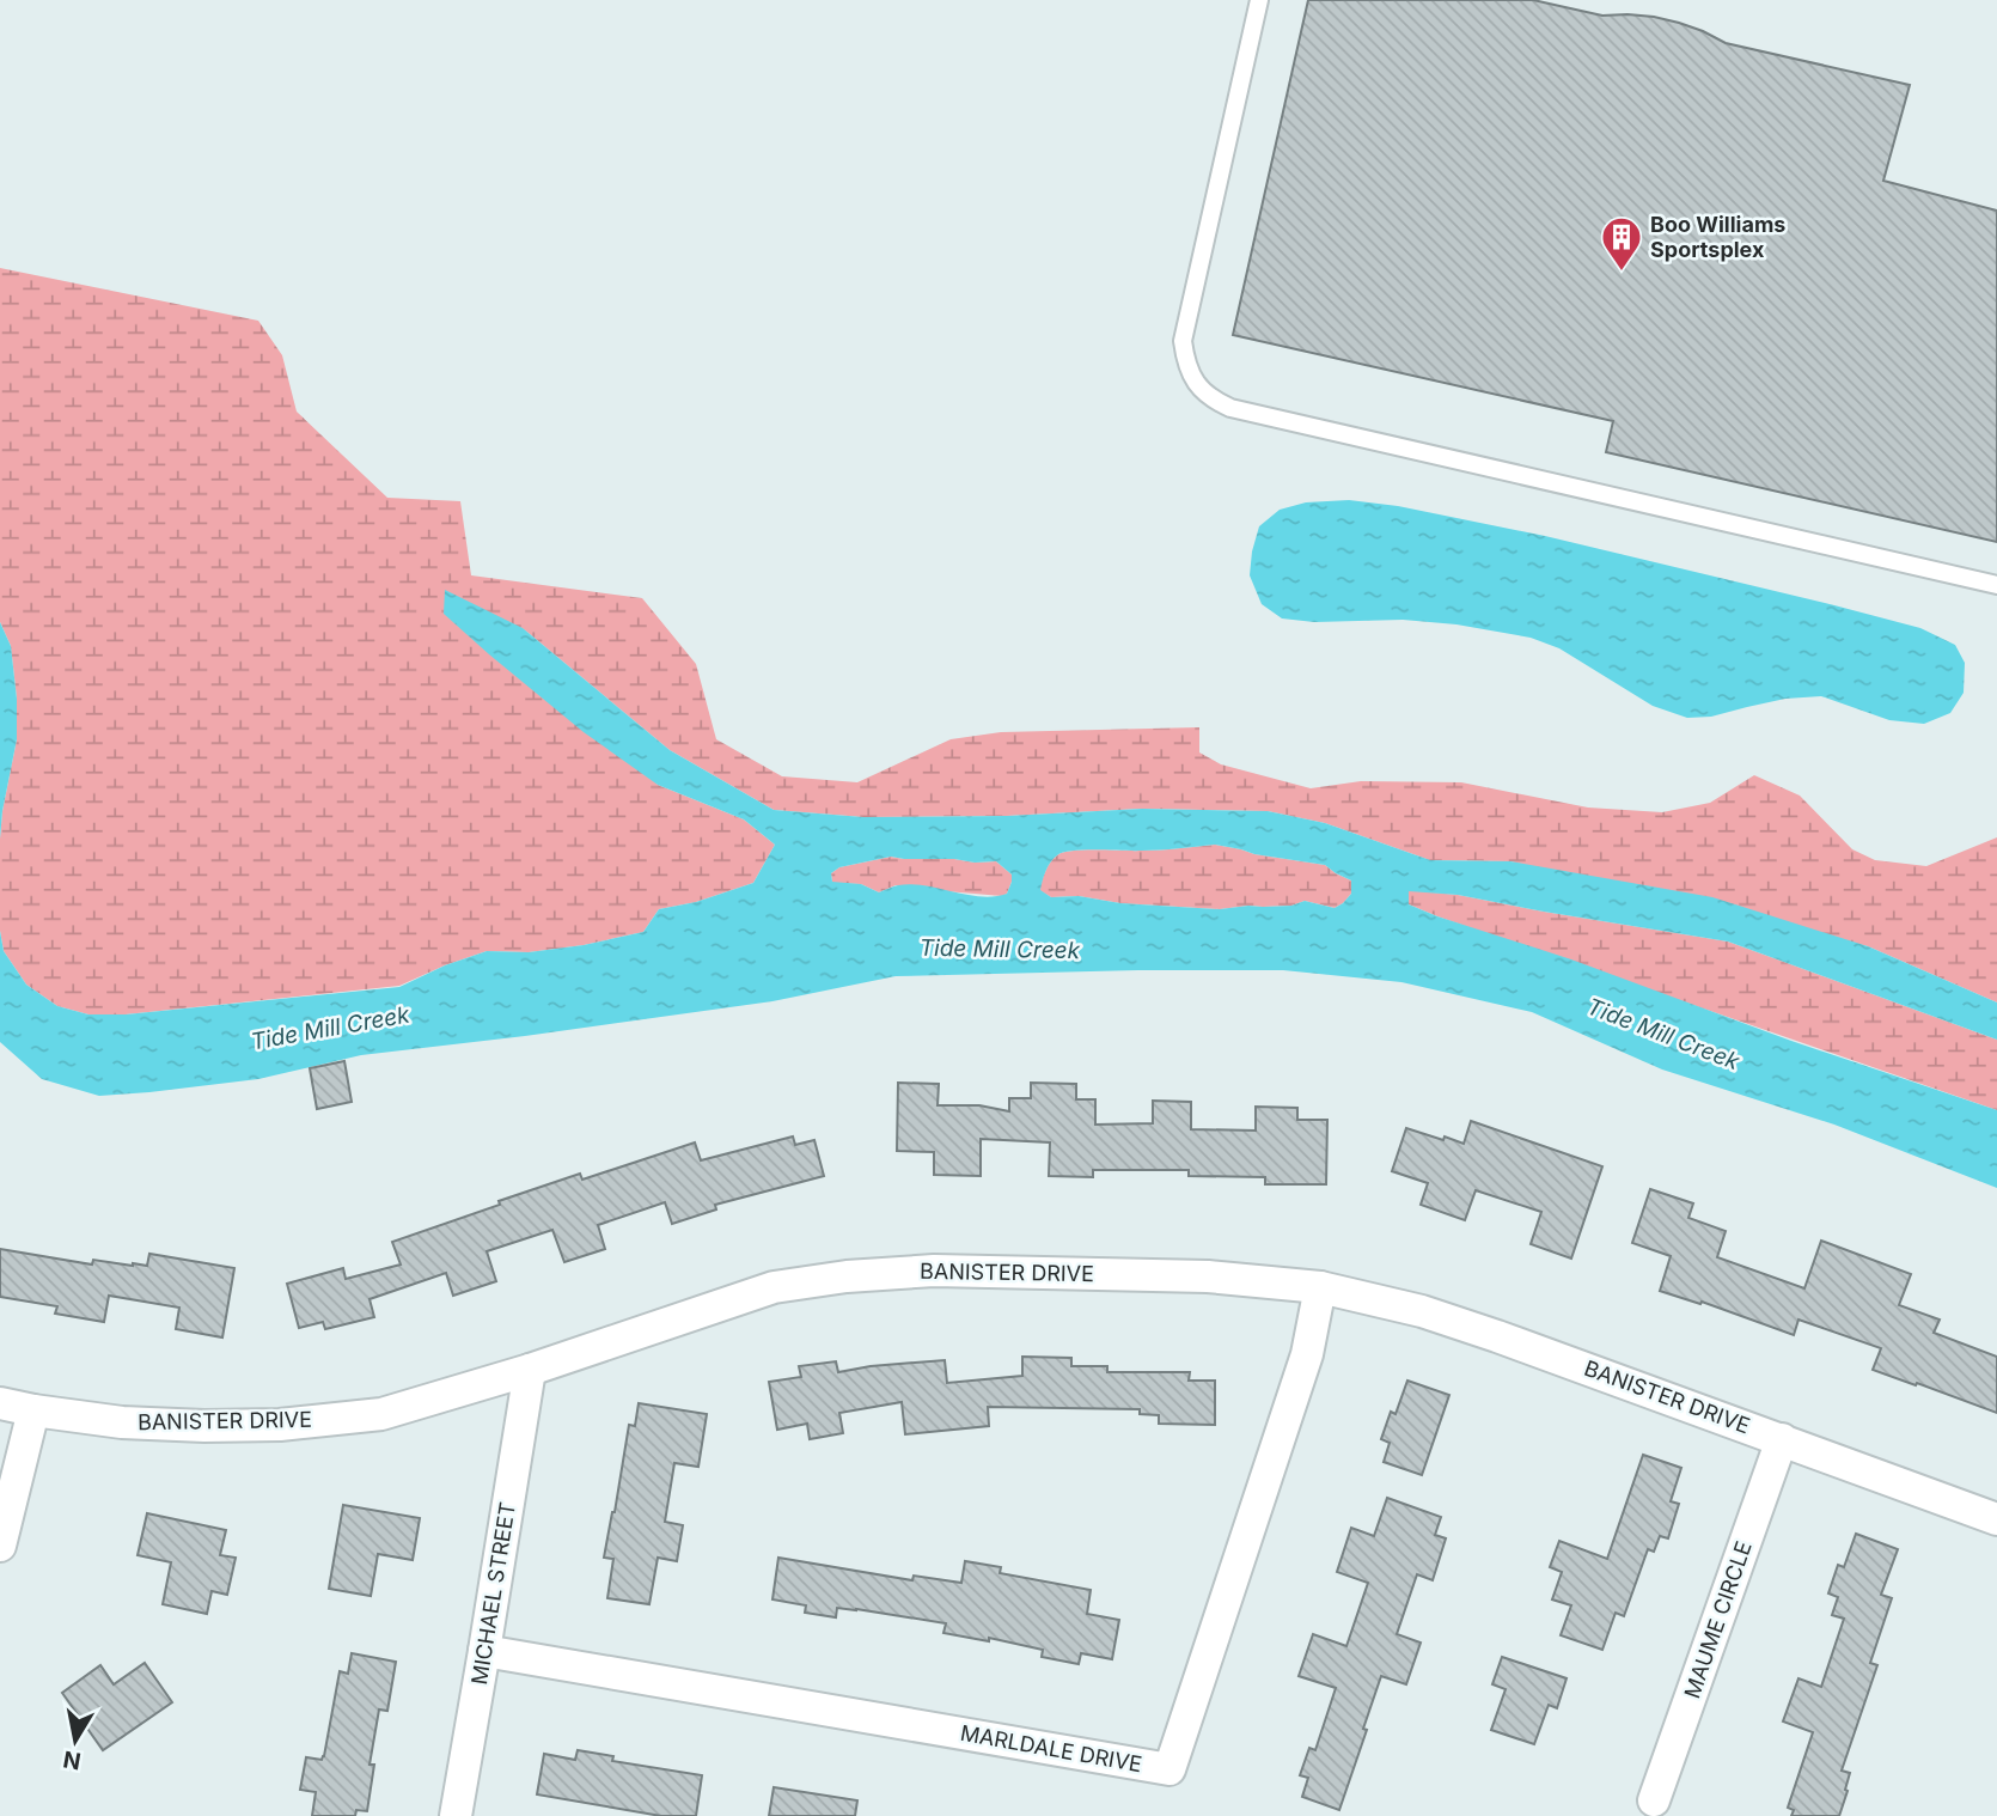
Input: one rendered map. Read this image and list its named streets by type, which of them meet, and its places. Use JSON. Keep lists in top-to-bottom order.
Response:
{
  "streets": {
    "street": [
      "BANISTER DRIVE",
      "MICHAEL STREET",
      "MAUME CIRCLE",
      "MARLDALE DRIVE"
    ]
  },
  "crossings": [
    ["BANISTER DRIVE", "MICHAEL STREET"],
    ["BANISTER DRIVE", "MAUME CIRCLE"],
    ["BANISTER DRIVE", "MARLDALE DRIVE"],
    ["MICHAEL STREET", "MARLDALE DRIVE"]
  ],
  "water": ["Tide Mill Creek"],
  "places": {
    "building": ["Boo Williams Sportsplex"]
  },
  "north": "bottom"
}
